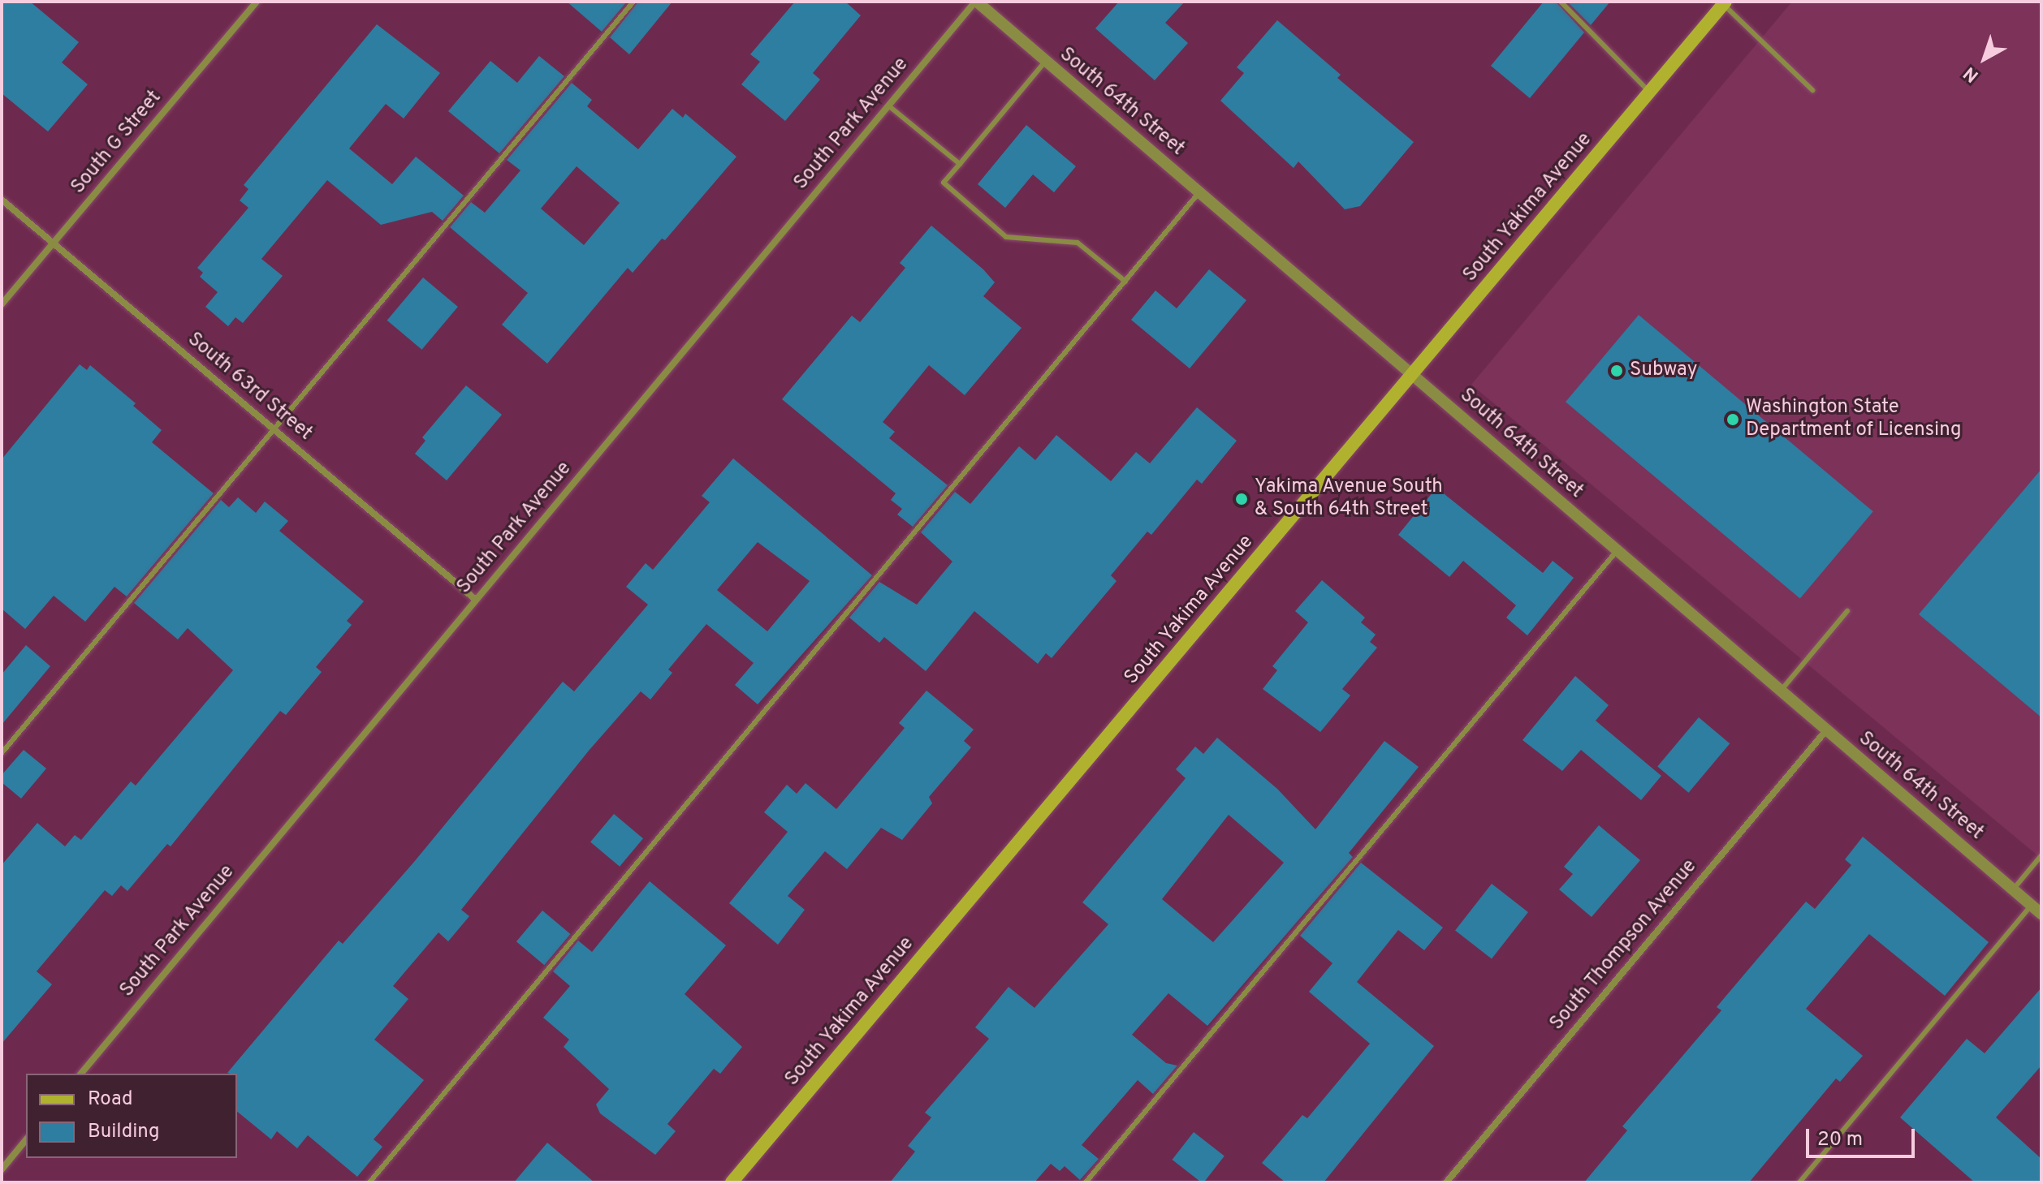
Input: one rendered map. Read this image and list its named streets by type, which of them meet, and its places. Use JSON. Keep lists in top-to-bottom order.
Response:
{
  "streets": {
    "main road": ["South Yakima Avenue"],
    "street": [
      "South 64th Street",
      "South Park Avenue",
      "South G Street",
      "South 63rd Street",
      "South Thompson Avenue"
    ]
  },
  "crossings": [
    ["South 64th Street", "South Park Avenue"],
    ["South 64th Street", "South Yakima Avenue"],
    ["South 64th Street", "South Thompson Avenue"],
    ["South Park Avenue", "South 63rd Street"],
    ["South G Street", "South 63rd Street"]
  ],
  "places": ["Subway", "Washington State Department of Licensing", "Yakima Avenue South & South 64th Street"],
  "legend": ["Road", "Building"],
  "scale_bar": "20 m",
  "north": "bottom left"
}
